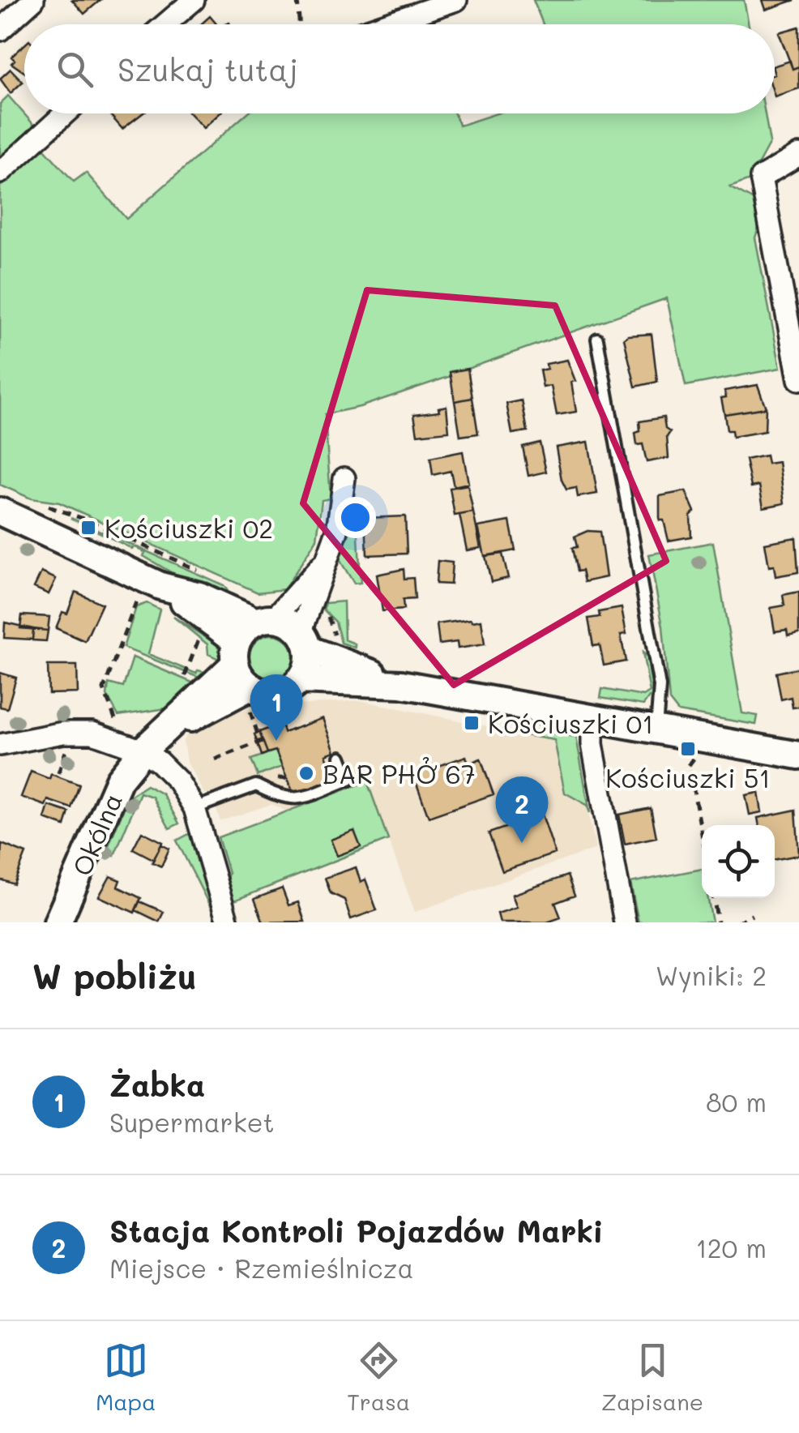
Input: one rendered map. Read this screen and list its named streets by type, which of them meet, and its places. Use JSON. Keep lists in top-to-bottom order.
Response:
{
  "streets": {
    "street": ["Okólna"]
  },
  "places": {
    "transit": ["Kościuszki 02", "Kościuszki 01", "Kościuszki 51"],
    "other": ["BAR PHỞ 67"]
  },
  "page": {
    "search": "Szukaj tutaj",
    "pins": ["1", "2"],
    "heading": ["W pobliżu", "Wyniki: 2"],
    "list": [
      {
        "mark": "1",
        "name": "Żabka",
        "note": "Supermarket",
        "value": "80 m"
      },
      {
        "mark": "2",
        "name": "Stacja Kontroli Pojazdów Marki",
        "note": "Miejsce · Rzemieślnicza",
        "value": "120 m"
      }
    ],
    "nav": ["Mapa", "Trasa", "Zapisane"]
  }
}
